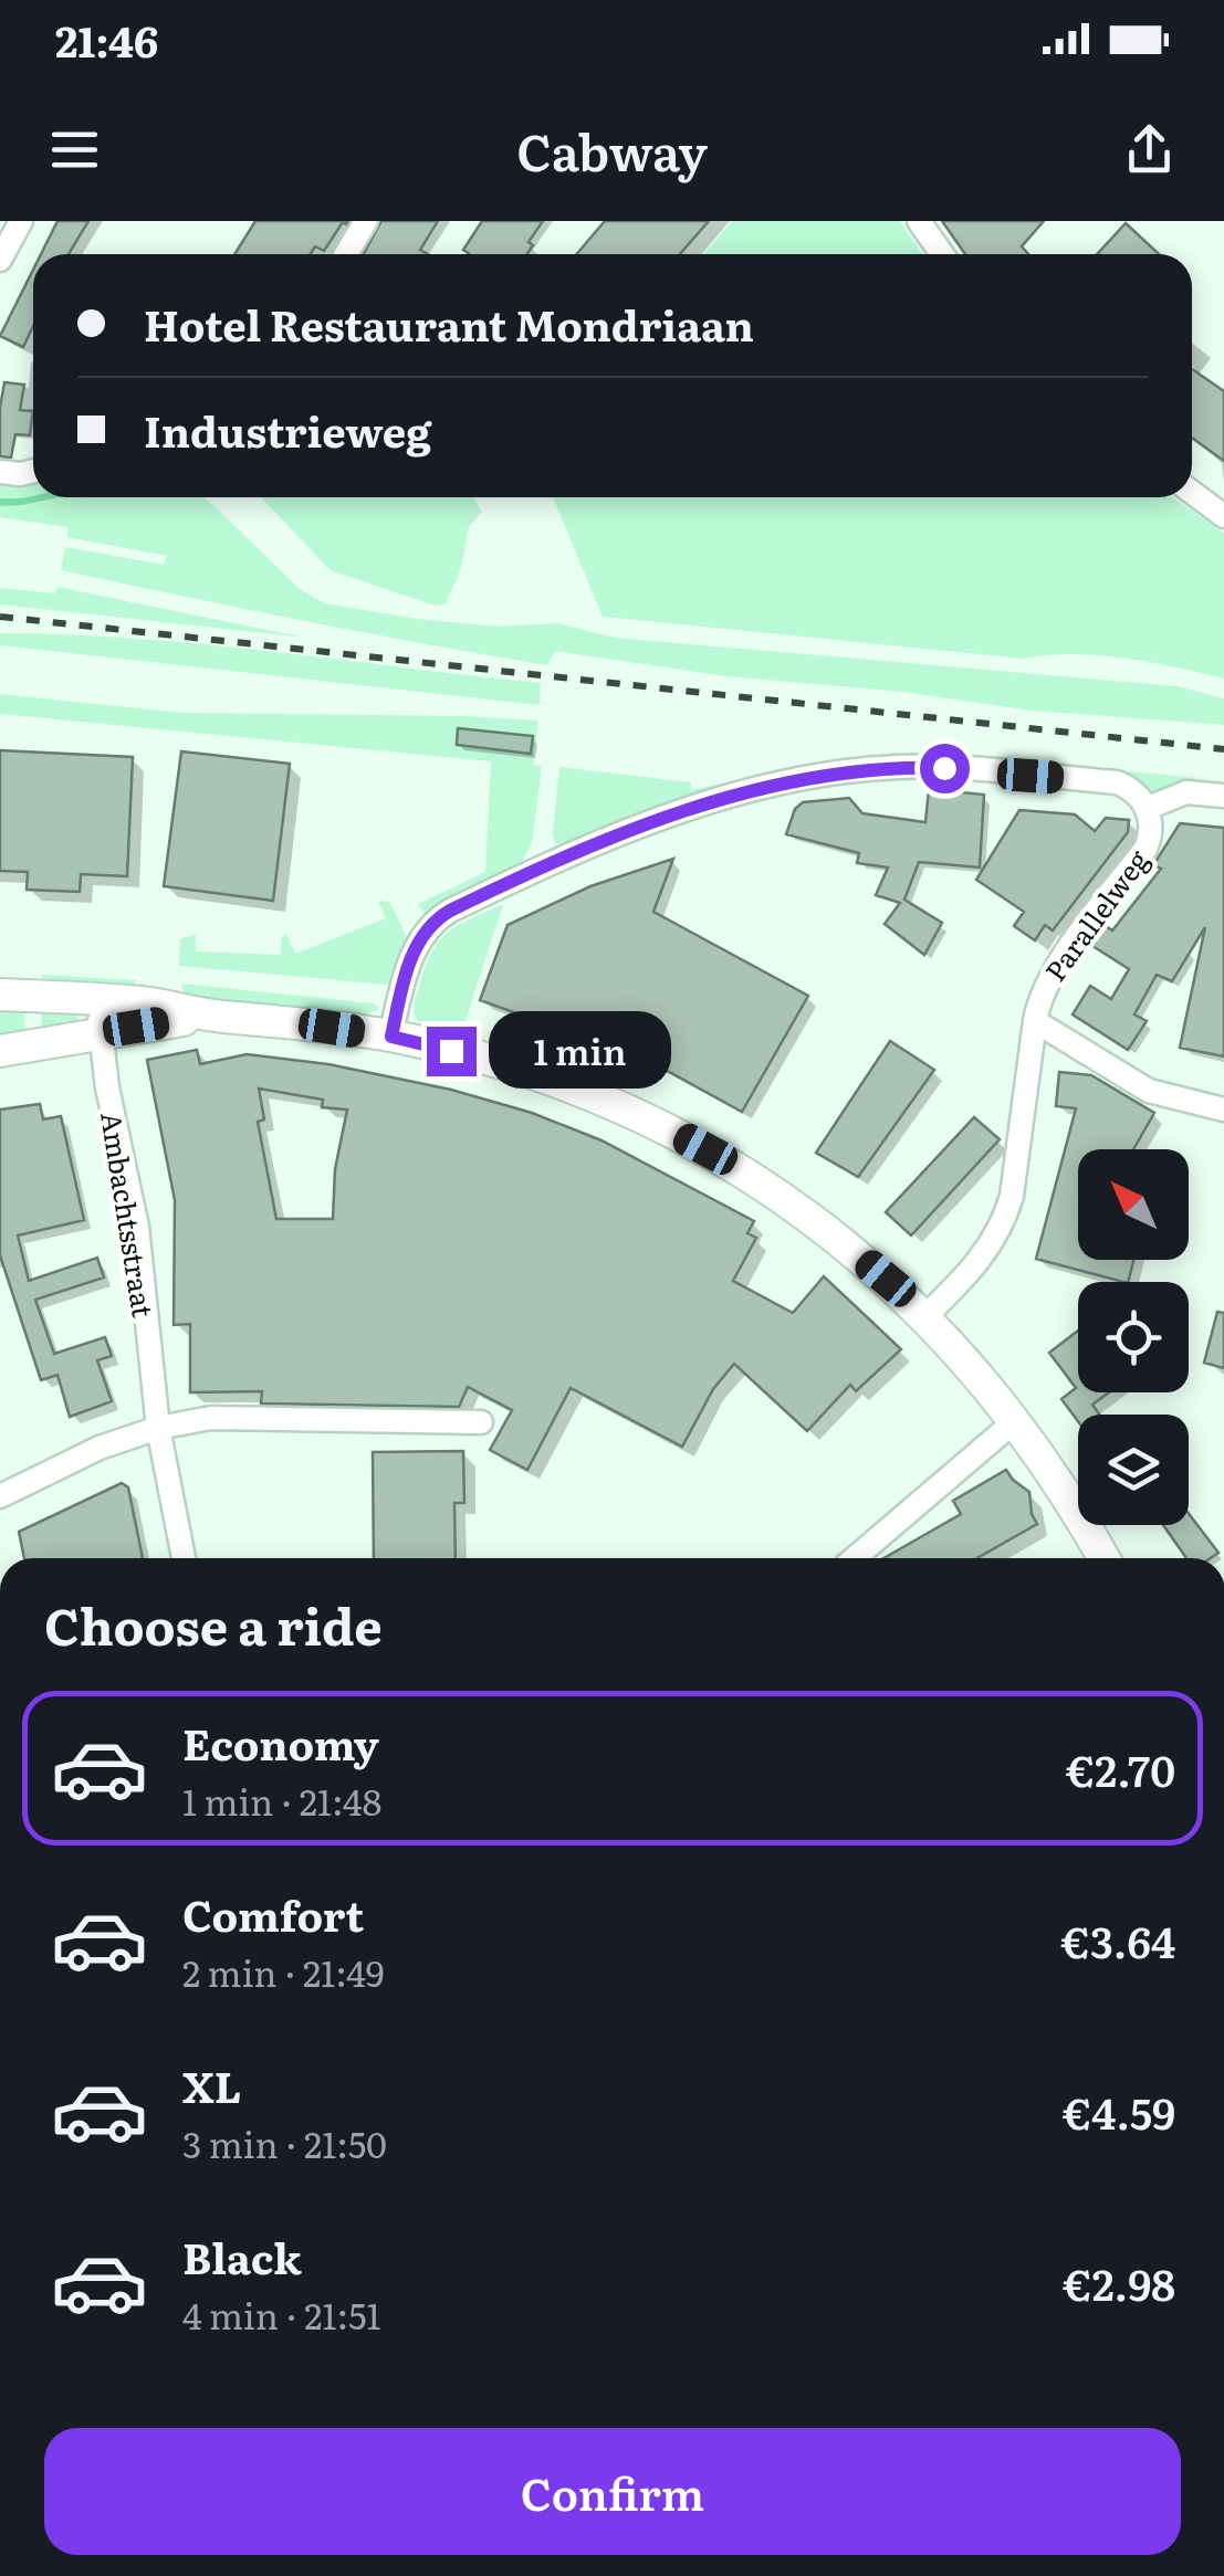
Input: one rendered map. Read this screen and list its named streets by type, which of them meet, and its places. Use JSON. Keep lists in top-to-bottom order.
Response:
{
  "streets": {
    "street": ["Parallelweg", "Ambachtsstraat"]
  },
  "north": "top left",
  "page": {
    "status": "21:46",
    "header": "Cabway",
    "banner": ["Hotel Restaurant Mondriaan", "Industrieweg"],
    "bubble": "1 min",
    "heading": "Choose a ride",
    "list": [
      {
        "name": "Economy",
        "note": "1 min · 21:48",
        "value": "€2.70"
      },
      {
        "name": "Comfort",
        "note": "2 min · 21:49",
        "value": "€3.64"
      },
      {
        "name": "XL",
        "note": "3 min · 21:50",
        "value": "€4.59"
      },
      {
        "name": "Black",
        "note": "4 min · 21:51",
        "value": "€2.98"
      }
    ],
    "buttons": "Confirm"
  }
}
